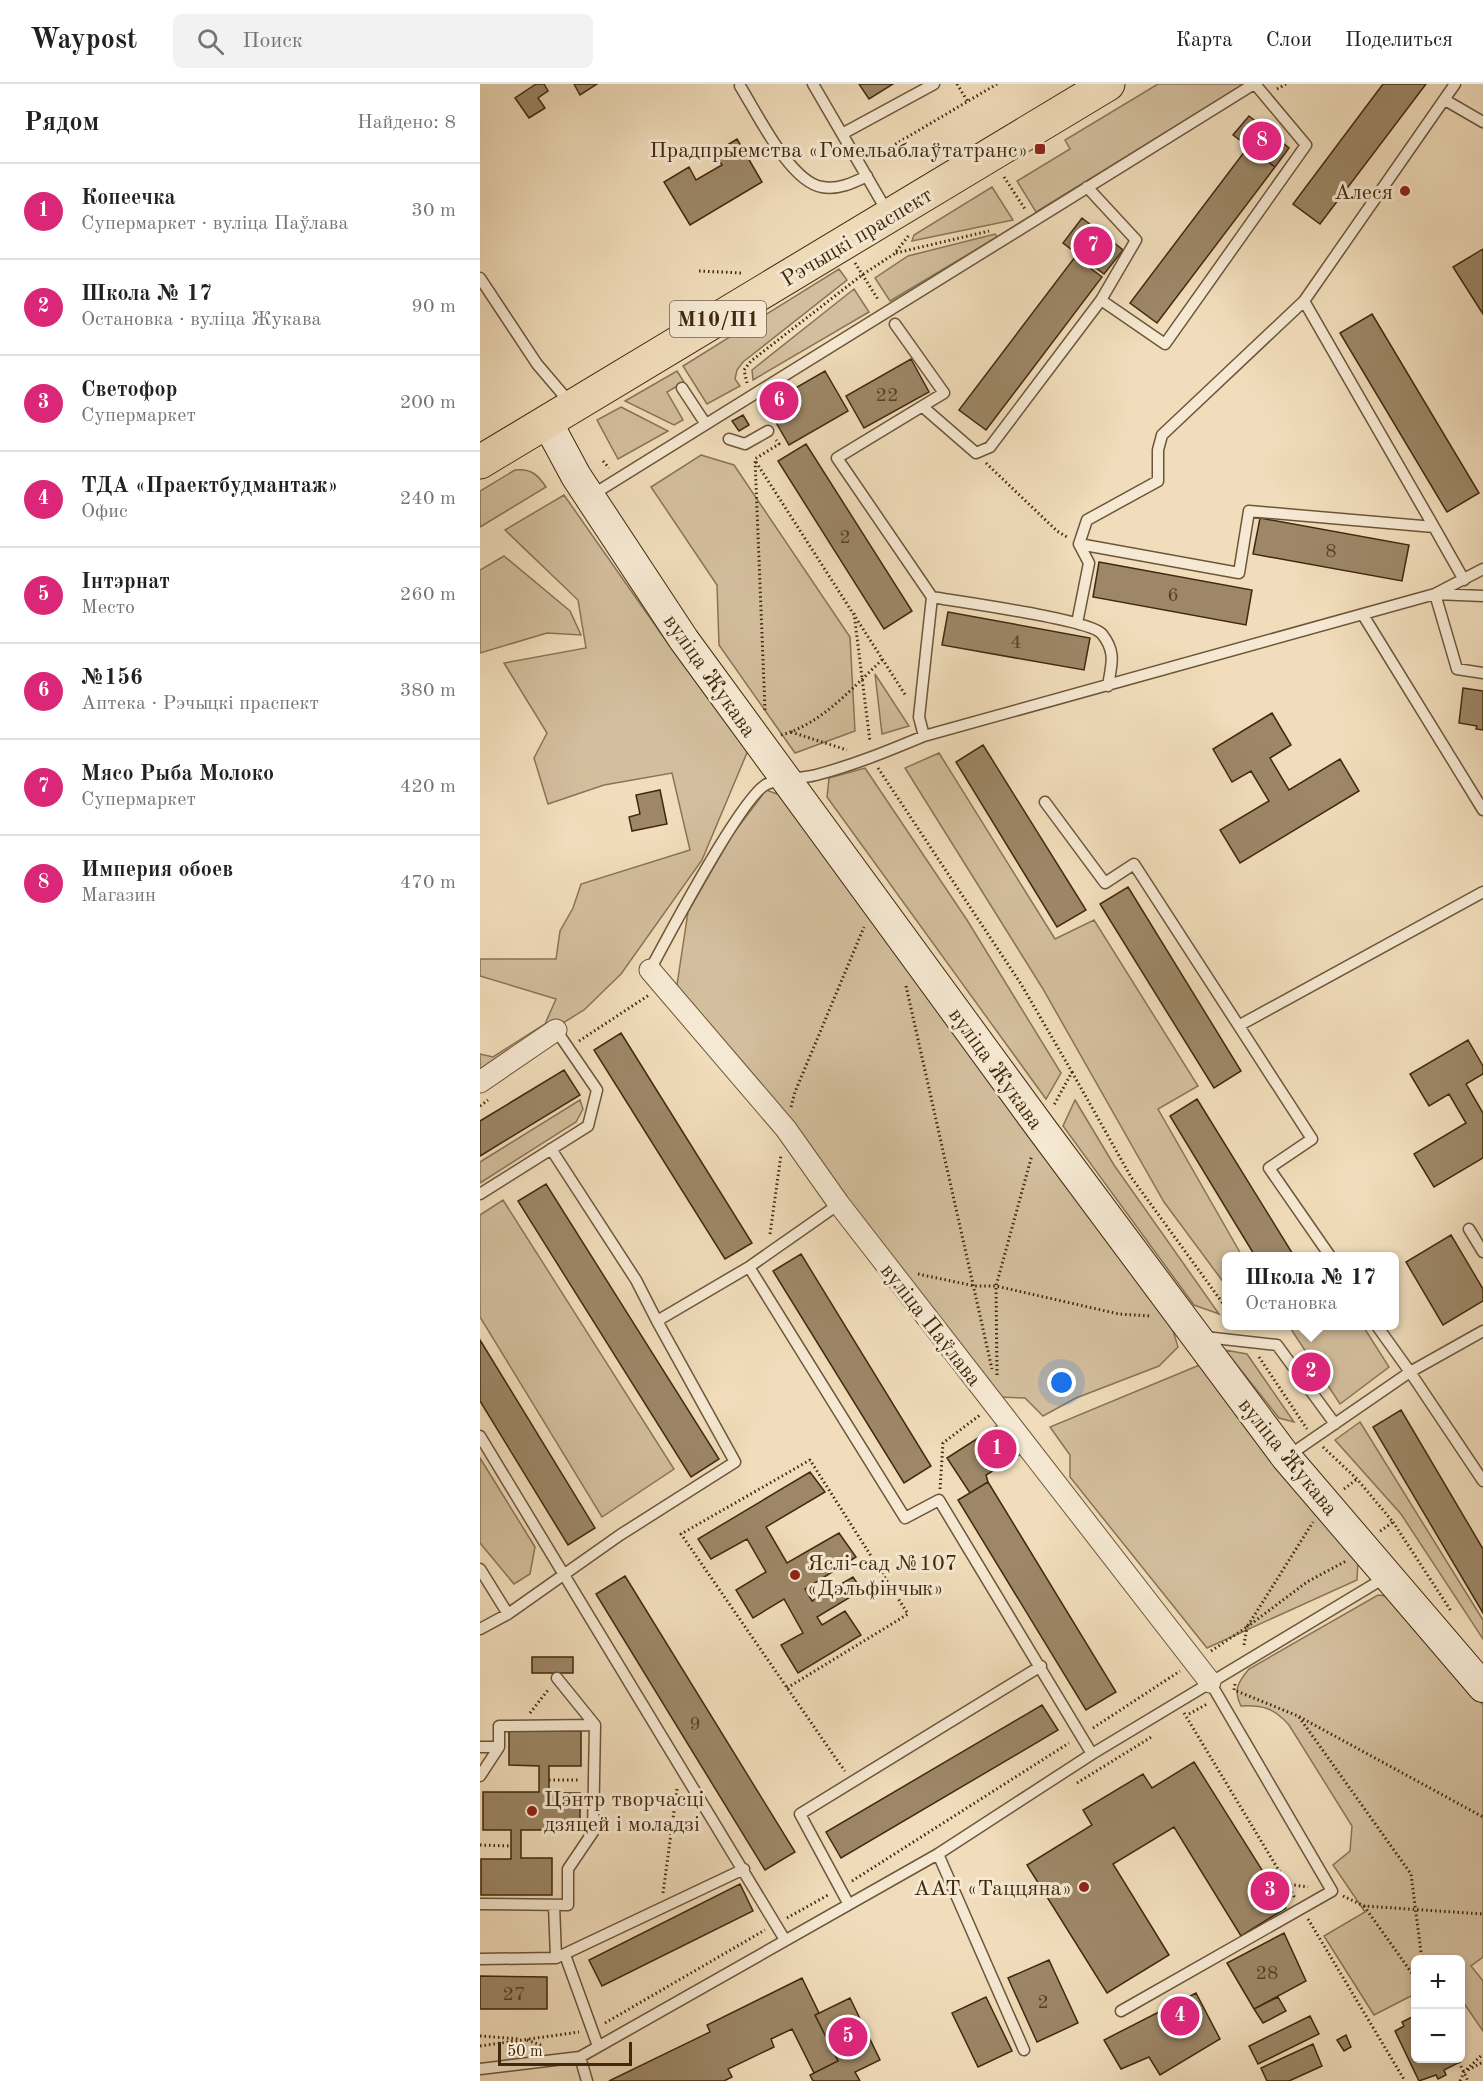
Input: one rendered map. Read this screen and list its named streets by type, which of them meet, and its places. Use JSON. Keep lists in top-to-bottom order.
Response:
{
  "streets": {
    "main road": ["Рэчыцкі праспект", "М10/П1"],
    "street": ["вуліца Жукава", "вуліца Паўлава"]
  },
  "crossings": [
    ["Рэчыцкі праспект", "вуліца Жукава"]
  ],
  "places": {
    "transit": ["Прадпрыемства «Гомельаблаўтатранс»"],
    "other": [
      "Алеся",
      "Яслі-сад №107 «Дэльфінчык»",
      "Цэнтр творчасці дзяцей і моладзі",
      "ААТ «Таццяна»"
    ]
  },
  "house_numbers": [
    "22",
    "2",
    "8",
    "6",
    "4",
    "9",
    "28",
    "27",
    "2"
  ],
  "scale_bar": "50 m",
  "page": {
    "header": "Waypost",
    "search": "Поиск",
    "nav": ["Карта", "Слои", "Поделиться"],
    "heading": ["Рядом", "Найдено: 8"],
    "pins": [
      "8",
      "7",
      "6",
      "2",
      "1",
      "3",
      "4",
      "5"
    ],
    "list": [
      {
        "mark": "1",
        "name": "Копеечка",
        "note": "Супермаркет · вуліца Паўлава",
        "value": "30 m"
      },
      {
        "mark": "2",
        "name": "Школа № 17",
        "note": "Остановка · вуліца Жукава",
        "value": "90 m"
      },
      {
        "mark": "3",
        "name": "Светофор",
        "note": "Супермаркет",
        "value": "200 m"
      },
      {
        "mark": "4",
        "name": "ТДА «Праектбудмантаж»",
        "note": "Офис",
        "value": "240 m"
      },
      {
        "mark": "5",
        "name": "Інтэрнат",
        "note": "Место",
        "value": "260 m"
      },
      {
        "mark": "6",
        "name": "№156",
        "note": "Аптека · Рэчыцкі праспект",
        "value": "380 m"
      },
      {
        "mark": "7",
        "name": "Мясо Рыба Молоко",
        "note": "Супермаркет",
        "value": "420 m"
      },
      {
        "mark": "8",
        "name": "Империя обоев",
        "note": "Магазин",
        "value": "470 m"
      }
    ],
    "popup": ["Школа № 17", "Остановка"],
    "map_buttons": ["+", "−"],
    "scale": "50 m"
  }
}
